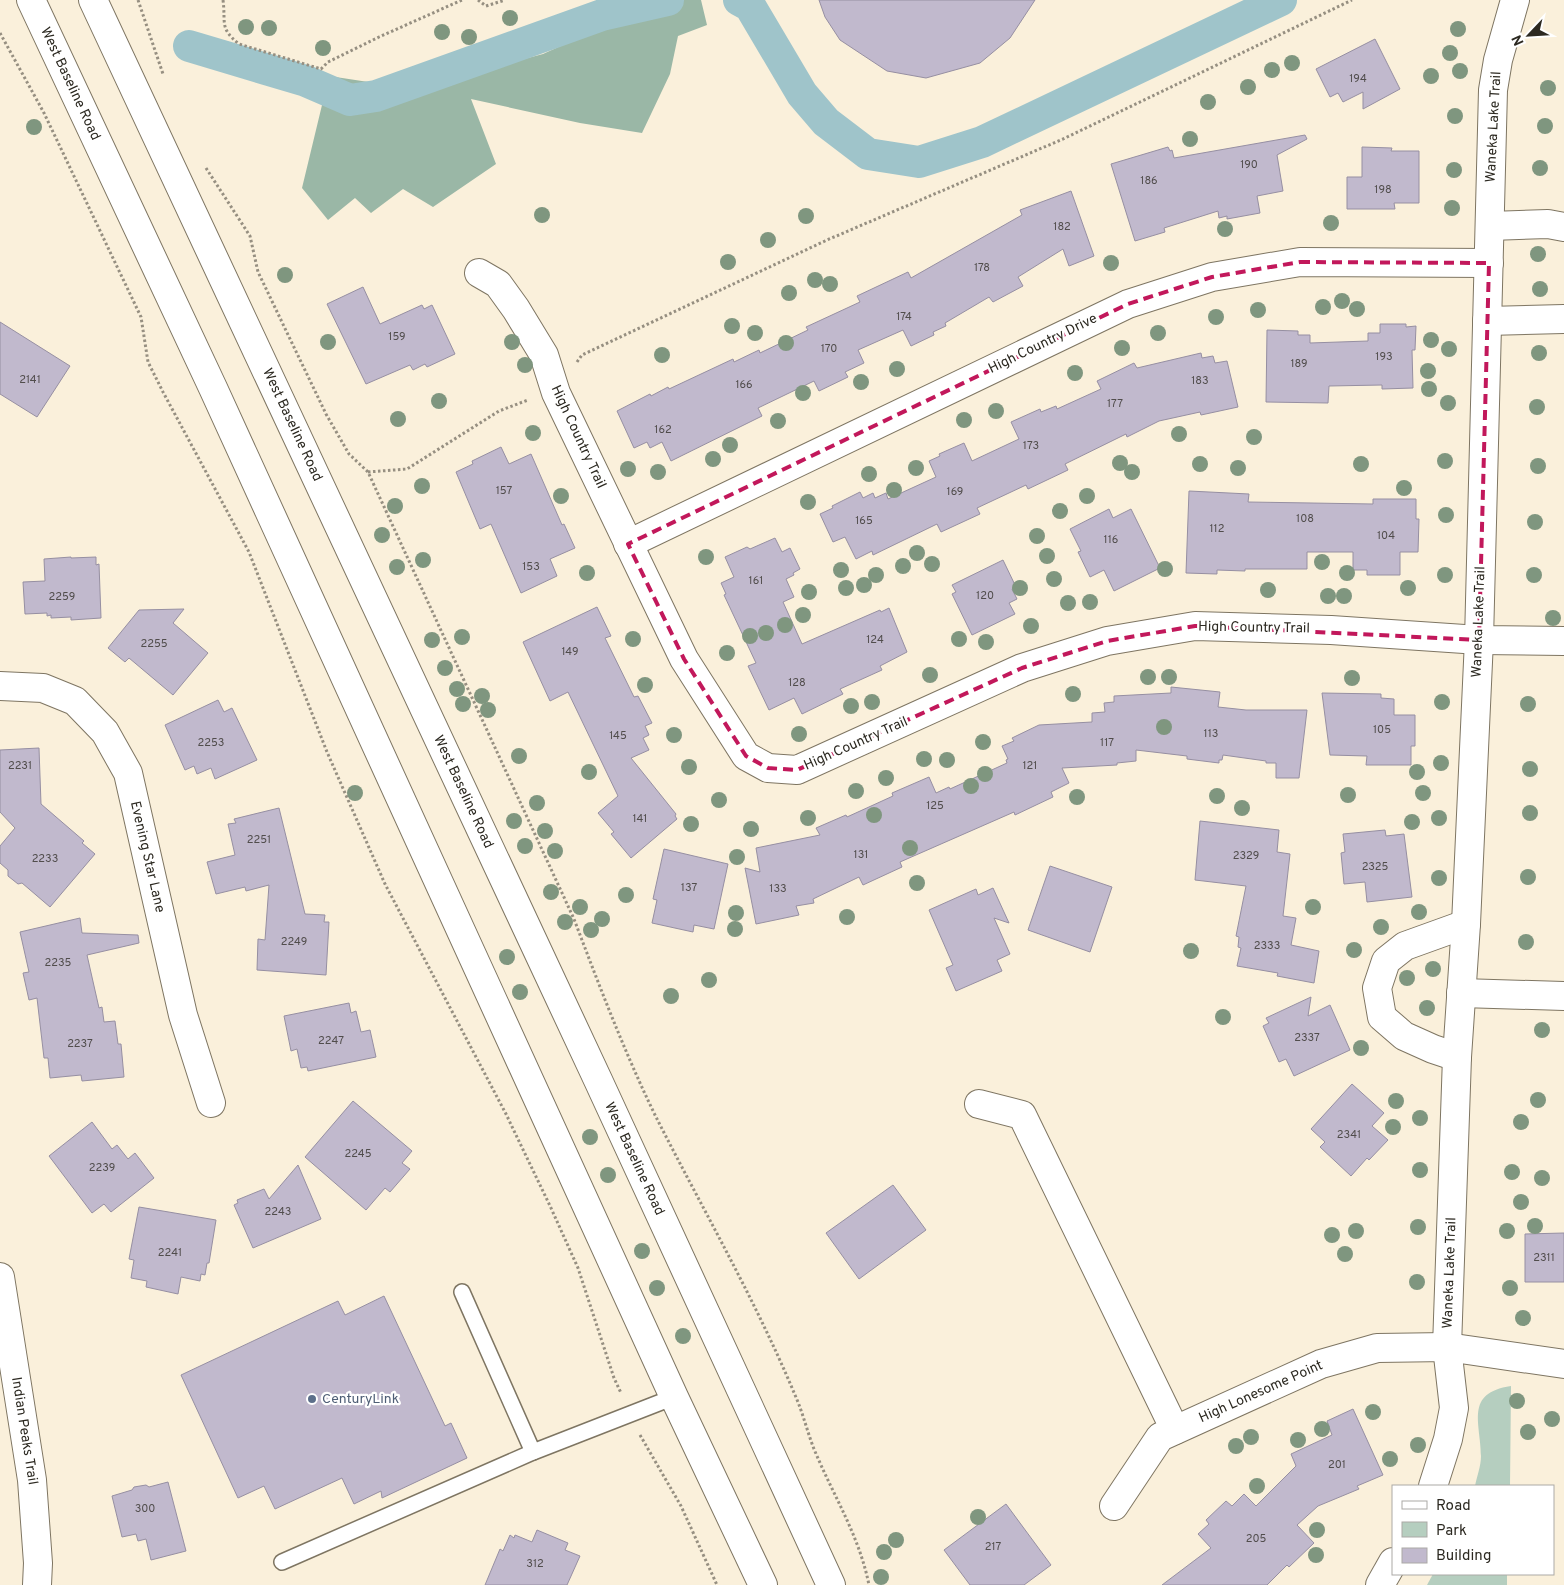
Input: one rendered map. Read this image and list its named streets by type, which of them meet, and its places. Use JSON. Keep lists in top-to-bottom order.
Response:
{
  "streets": {
    "street": [
      "West Baseline Road",
      "Waneka Lake Trail",
      "High Country Drive",
      "High Country Trail",
      "Evening Star Lane",
      "High Lonesome Point",
      "Indian Peaks Trail"
    ]
  },
  "crossings": [
    ["Waneka Lake Trail", "High Country Drive"],
    ["Waneka Lake Trail", "High Country Trail"],
    ["Waneka Lake Trail", "High Lonesome Point"],
    ["High Country Drive", "High Country Trail"]
  ],
  "places": ["CenturyLink"],
  "house_numbers": [
    "194",
    "190",
    "186",
    "198",
    "182",
    "178",
    "174",
    "159",
    "170",
    "193",
    "189",
    "2141",
    "183",
    "166",
    "177",
    "162",
    "173",
    "157",
    "169",
    "108",
    "165",
    "112",
    "104",
    "116",
    "153",
    "161",
    "120",
    "2259",
    "124",
    "2255",
    "149",
    "128",
    "105",
    "113",
    "145",
    "2253",
    "117",
    "2231",
    "121",
    "125",
    "141",
    "2251",
    "131",
    "2329",
    "2233",
    "2325",
    "137",
    "133",
    "2249",
    "2333",
    "2235",
    "2337",
    "2247",
    "2237",
    "2341",
    "2245",
    "2239",
    "2243",
    "2241",
    "2311",
    "201",
    "300",
    "205",
    "217",
    "312"
  ],
  "legend": ["Road", "Park", "Building"],
  "north": "bottom left"
}
